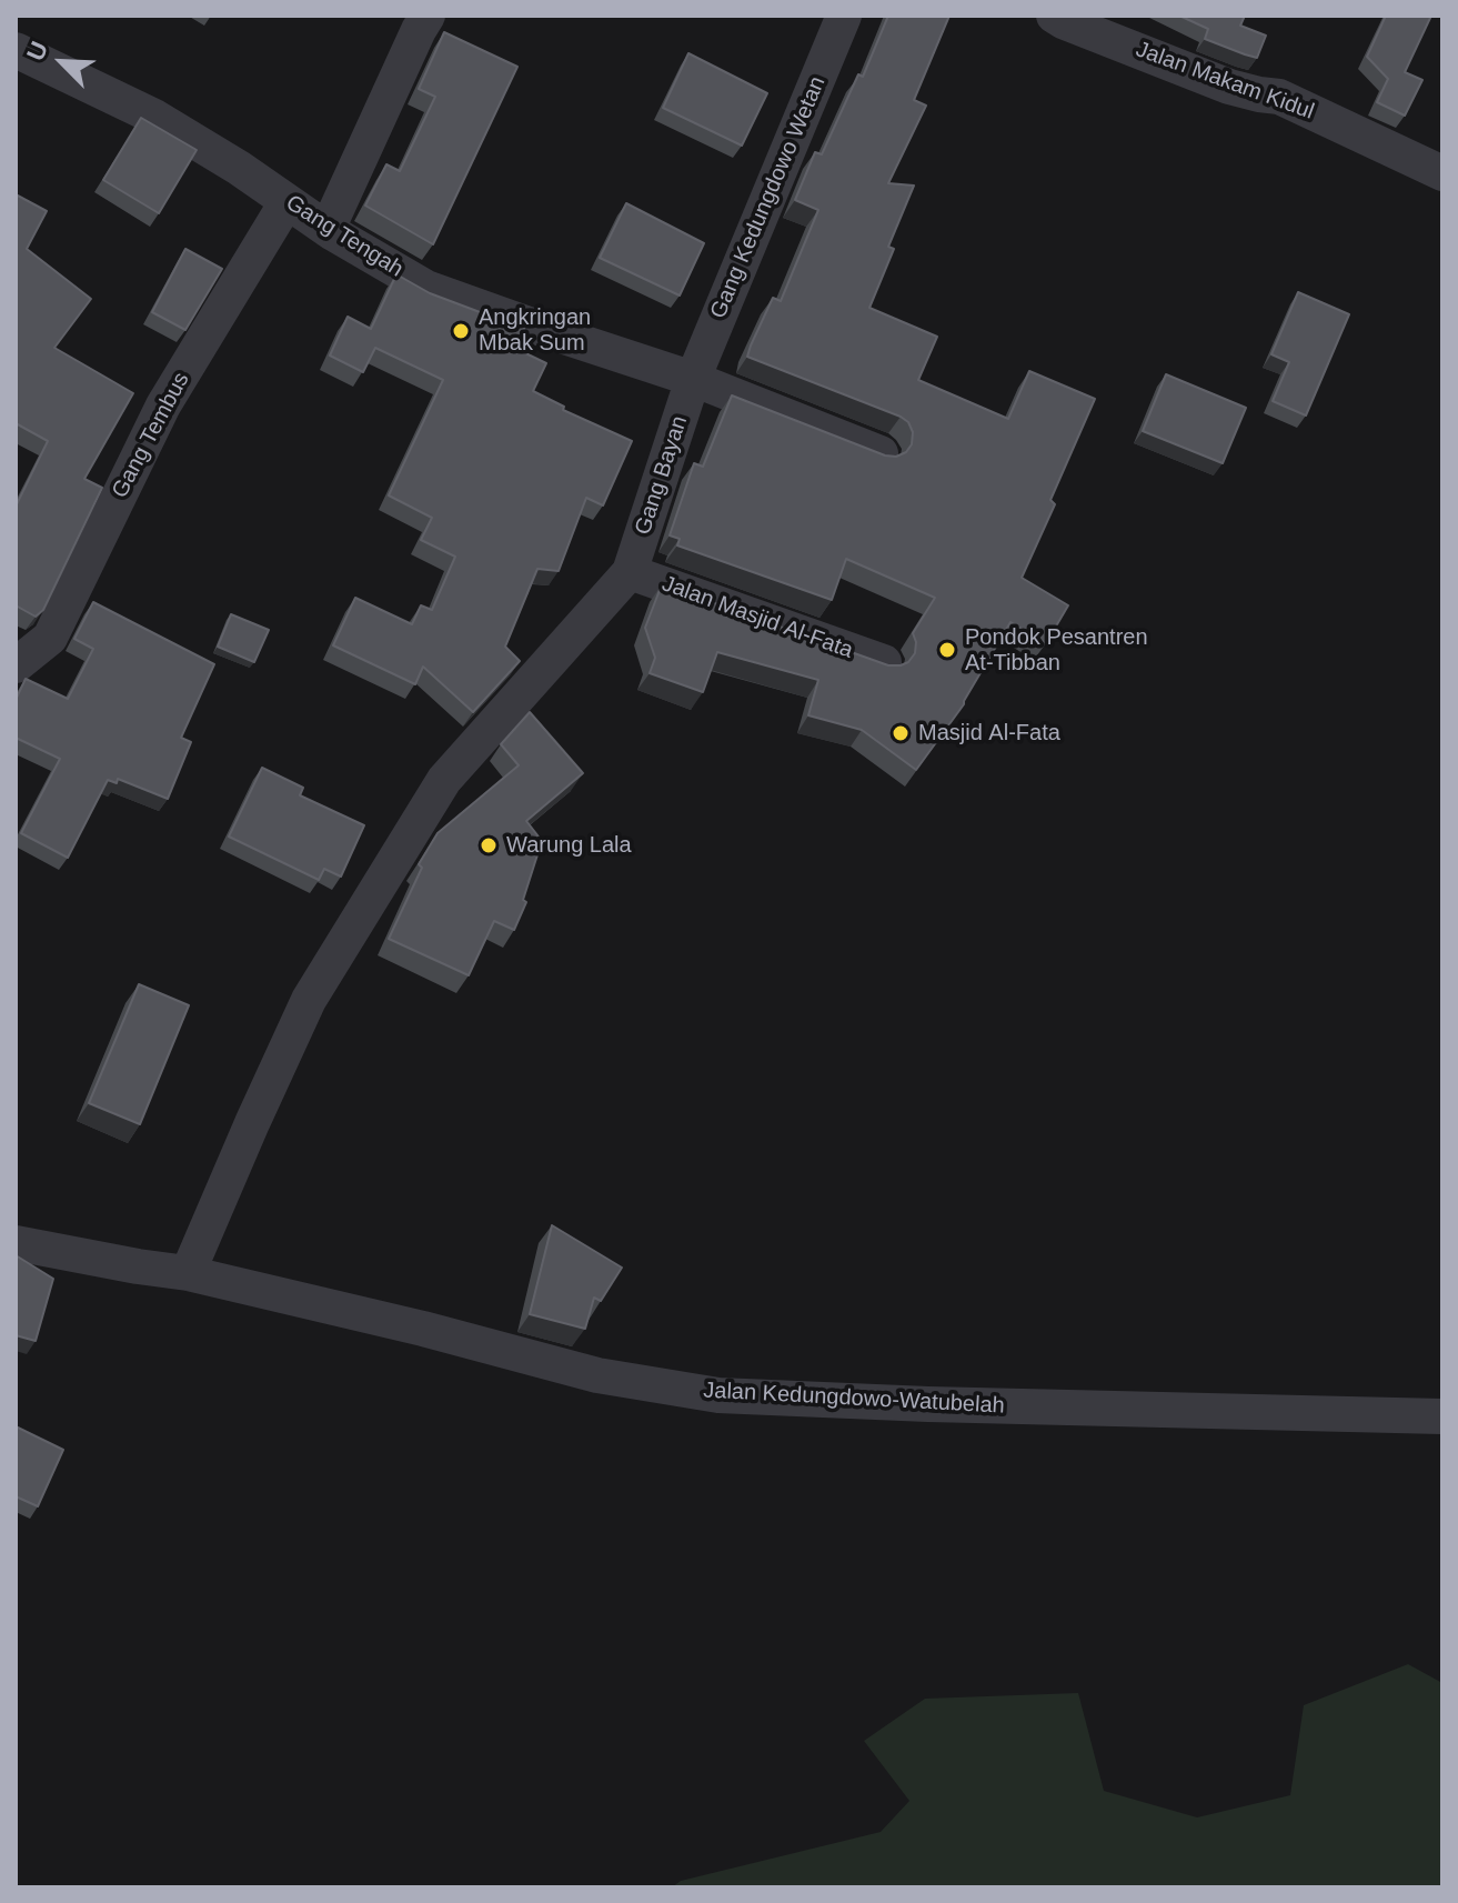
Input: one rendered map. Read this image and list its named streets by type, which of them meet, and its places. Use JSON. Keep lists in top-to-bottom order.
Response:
{
  "streets": {
    "street": [
      "Jalan Makam Kidul",
      "Gang Kedungdowo Wetan",
      "Gang Tengah",
      "Gang Tembus",
      "Gang Bayan",
      "Jalan Masjid Al-Fata",
      "Jalan Kedungdowo-Watubelah"
    ]
  },
  "crossings": [
    ["Gang Kedungdowo Wetan", "Gang Tengah"],
    ["Gang Kedungdowo Wetan", "Gang Bayan"],
    ["Gang Tengah", "Gang Tembus"],
    ["Gang Tengah", "Gang Bayan"],
    ["Gang Bayan", "Jalan Masjid Al-Fata"]
  ],
  "places": [
    "Angkringan Mbak Sum",
    "Pondok Pesantren At-Tibban",
    "Masjid Al-Fata",
    "Warung Lala"
  ],
  "north": "top left"
}
